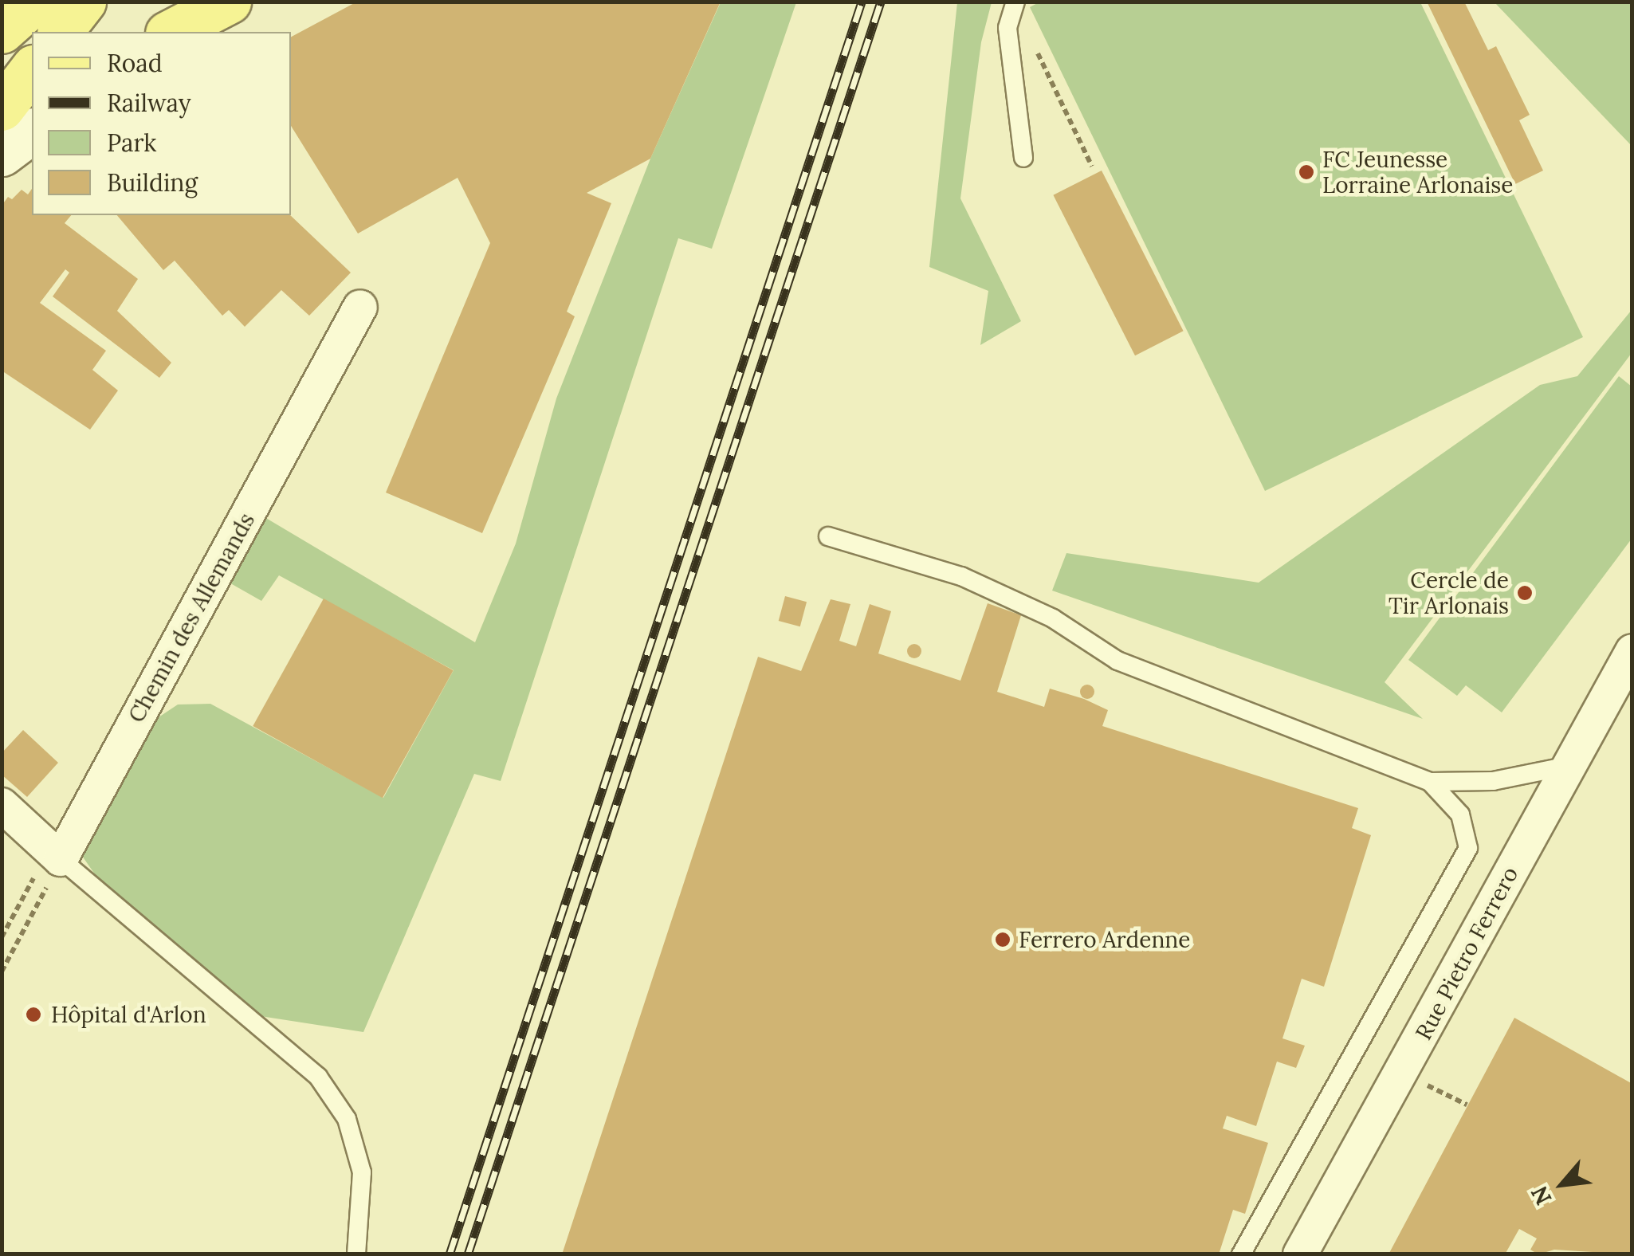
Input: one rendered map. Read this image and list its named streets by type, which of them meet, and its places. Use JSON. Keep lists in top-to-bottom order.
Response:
{
  "streets": {
    "street": ["Chemin des Allemands", "Rue Pietro Ferrero"]
  },
  "places": [
    "FC Jeunesse Lorraine Arlonaise",
    "Cercle de Tir Arlonais",
    "Ferrero Ardenne",
    "Hôpital d'Arlon"
  ],
  "legend": [
    "Road",
    "Railway",
    "Park",
    "Building"
  ],
  "north": "bottom left"
}
